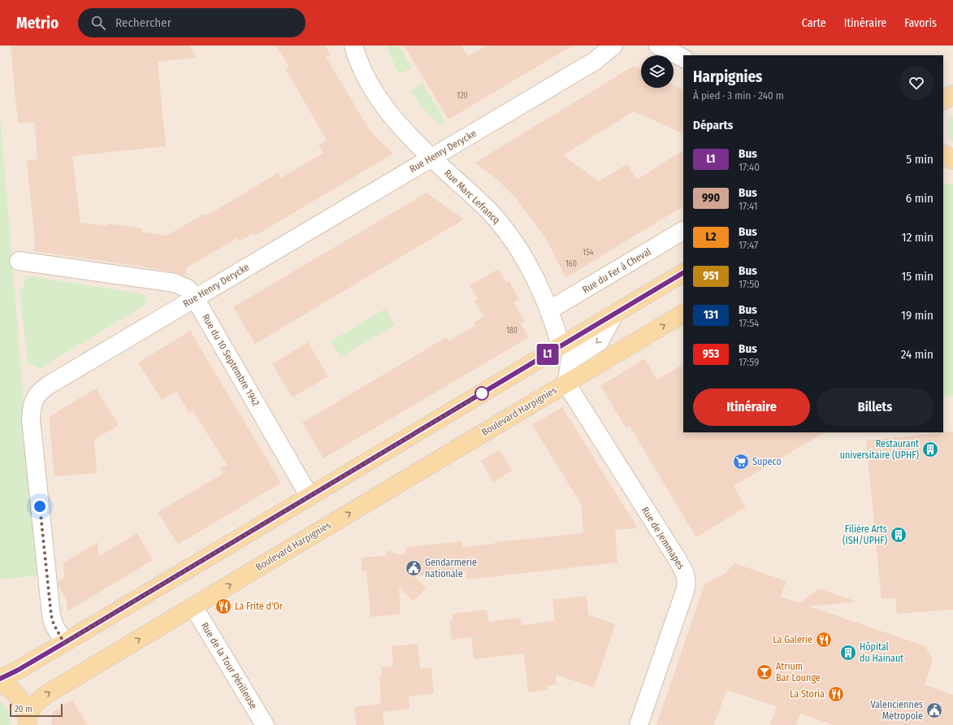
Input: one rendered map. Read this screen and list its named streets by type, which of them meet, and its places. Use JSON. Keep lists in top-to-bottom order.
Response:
{
  "streets": {
    "main road": ["Boulevard Harpignies"],
    "street": [
      "Rue Henry Derycke",
      "Rue Marc Lefrancq",
      "Rue du Fer à Cheval",
      "Rue du 10 Septembre 1942",
      "Rue de Jemmapes",
      "Rue de la Tour Périlleuse"
    ]
  },
  "crossings": [
    ["Rue Henry Derycke", "Rue Marc Lefrancq"],
    ["Rue Henry Derycke", "Rue du 10 Septembre 1942"],
    ["Rue Marc Lefrancq", "Rue du Fer à Cheval"],
    ["Boulevard Harpignies", "Rue de Jemmapes"],
    ["Boulevard Harpignies", "Rue de la Tour Périlleuse"]
  ],
  "one_way": ["Boulevard Harpignies"],
  "places": {
    "building": ["Restaurant universitaire (UPHF)", "Filière Arts (ISH/UPHF)", "Hôpital du Hainaut"],
    "supermarket": ["Supeco"],
    "public building": ["Gendarmerie nationale", "Valenciennes Métropole"],
    "restaurant": ["La Frite d'Or", "La Galerie", "La Storia"],
    "bar": ["Atrium Bar Lounge"]
  },
  "lines": ["bus line L1"],
  "house_numbers": [
    "120",
    "154",
    "160",
    "180"
  ],
  "scale_bar": "20 m",
  "page": {
    "header": "Metrio",
    "search": "Rechercher",
    "nav": ["Carte", "Itinéraire", "Favoris"],
    "on_map": "L1",
    "heading": [
      ["Harpignies", "À pied · 3 min · 240 m"],
      "Départs"
    ],
    "list": [
      {
        "mark": "L1",
        "name": "Bus",
        "note": "17:40",
        "value": "5 min"
      },
      {
        "mark": "990",
        "name": "Bus",
        "note": "17:41",
        "value": "6 min"
      },
      {
        "mark": "L2",
        "name": "Bus",
        "note": "17:47",
        "value": "12 min"
      },
      {
        "mark": "951",
        "name": "Bus",
        "note": "17:50",
        "value": "15 min"
      },
      {
        "mark": "131",
        "name": "Bus",
        "note": "17:54",
        "value": "19 min"
      },
      {
        "mark": "953",
        "name": "Bus",
        "note": "17:59",
        "value": "24 min"
      }
    ],
    "buttons": ["Itinéraire", "Billets"],
    "scale": "20 m"
  }
}
